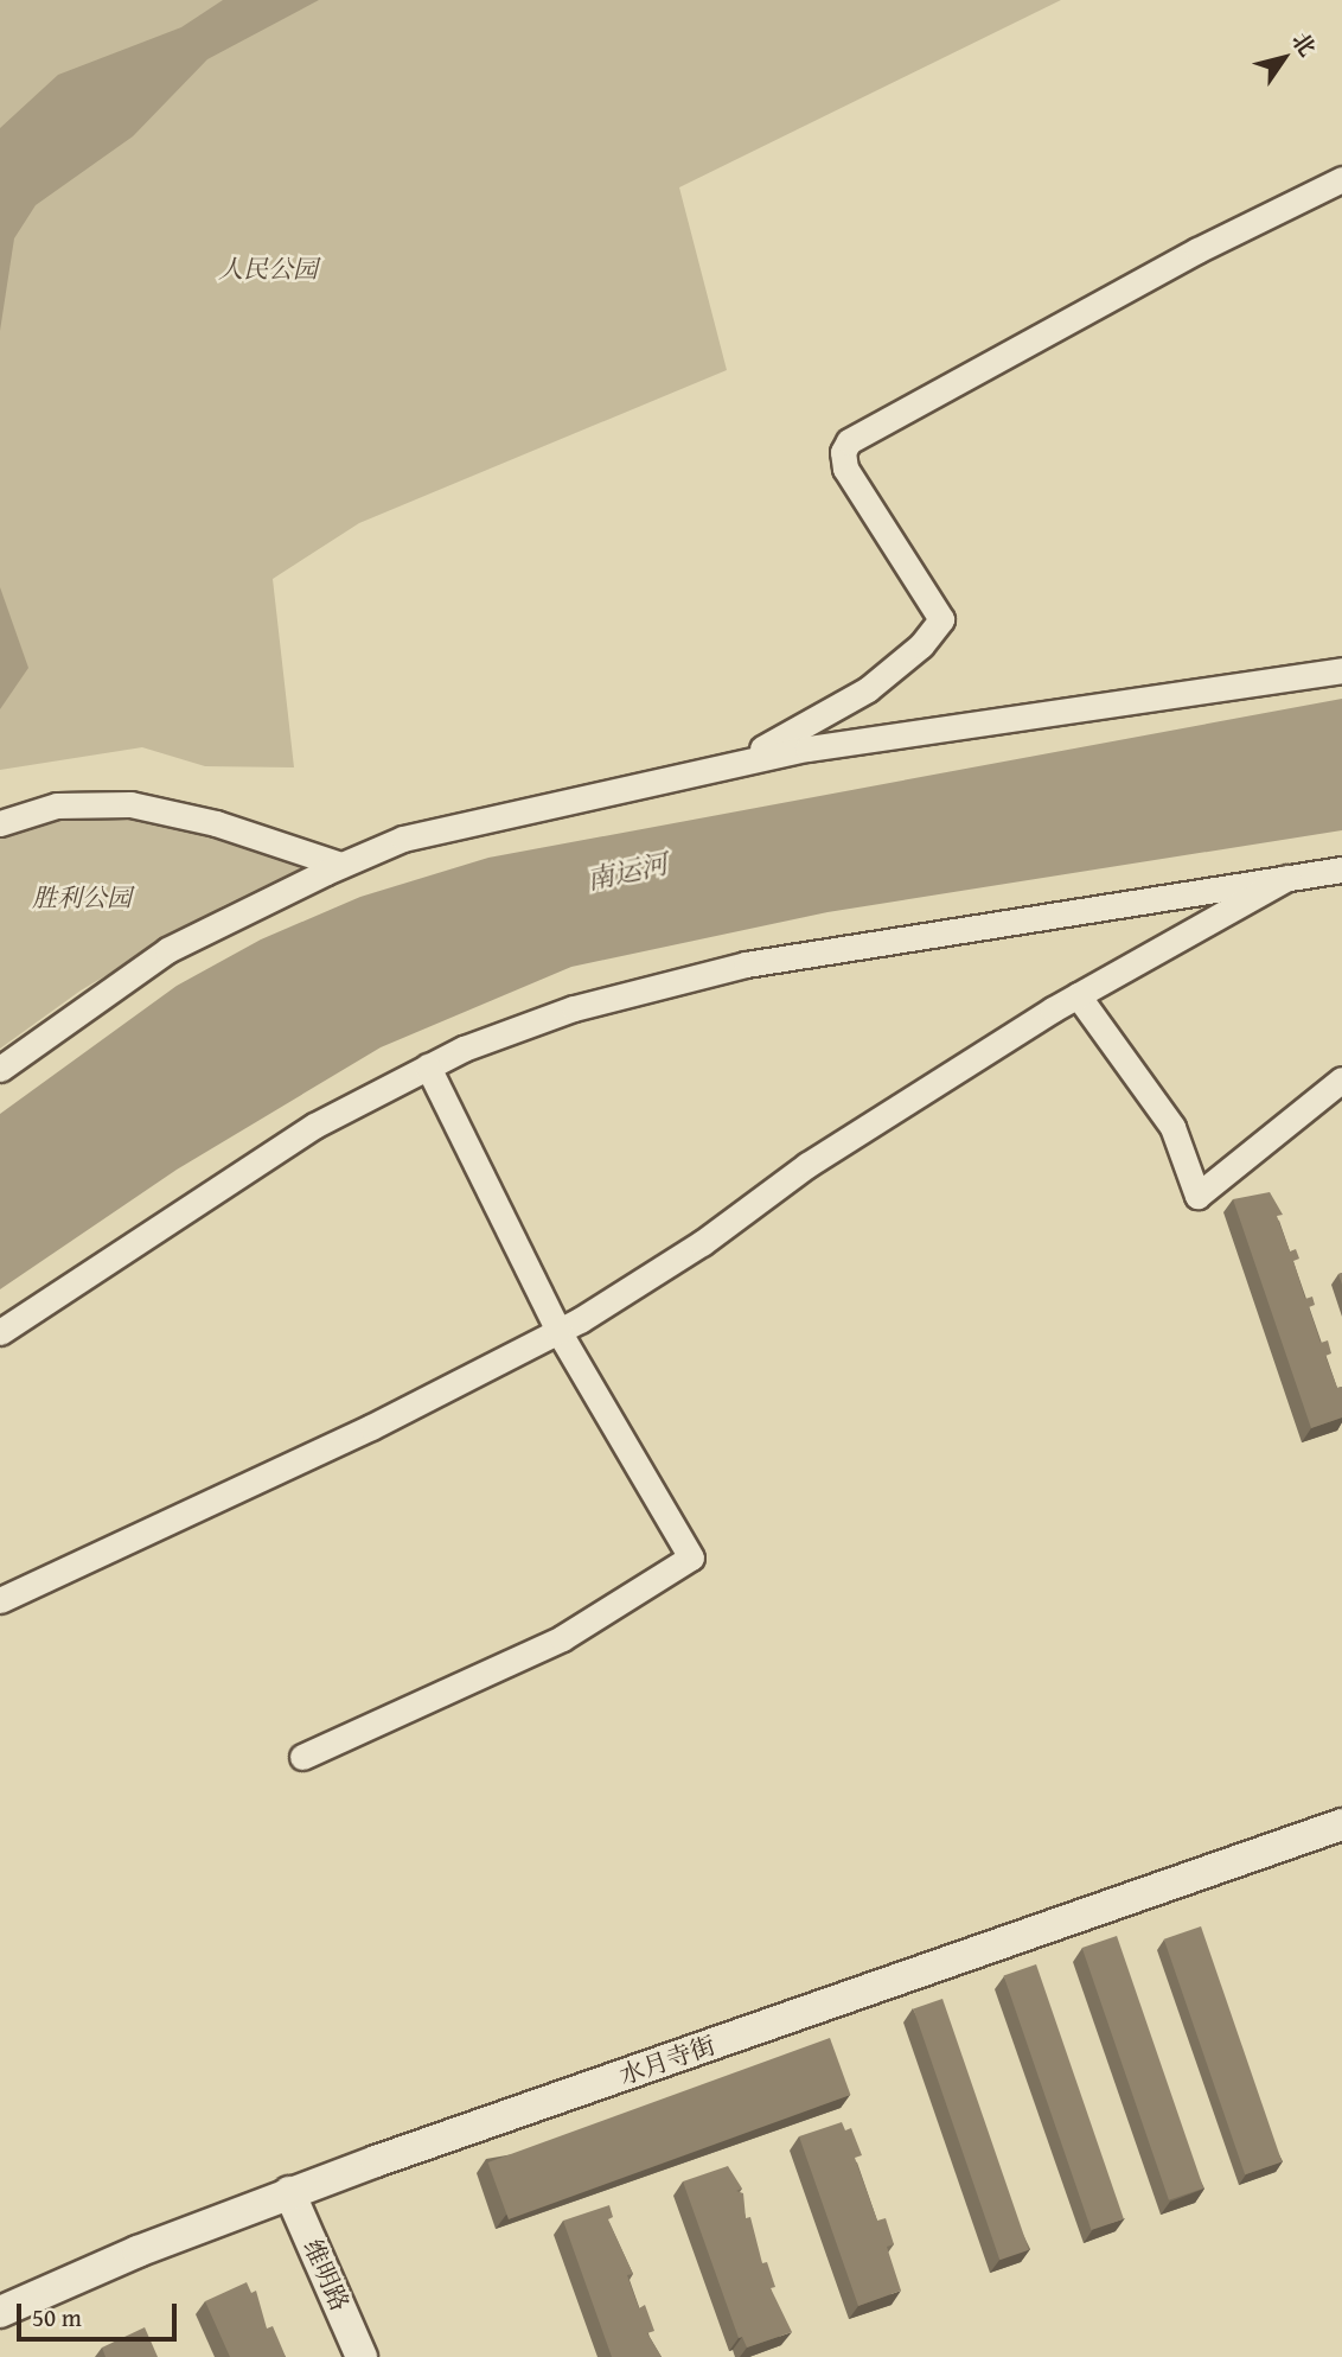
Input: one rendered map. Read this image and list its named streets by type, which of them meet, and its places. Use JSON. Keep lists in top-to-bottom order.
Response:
{
  "streets": {
    "street": ["水月寺街", "维明路"]
  },
  "crossings": [
    ["水月寺街", "维明路"]
  ],
  "water": ["南运河"],
  "parks": ["人民公园", "胜利公园"],
  "scale_bar": "50 m",
  "north": "top right"
}
